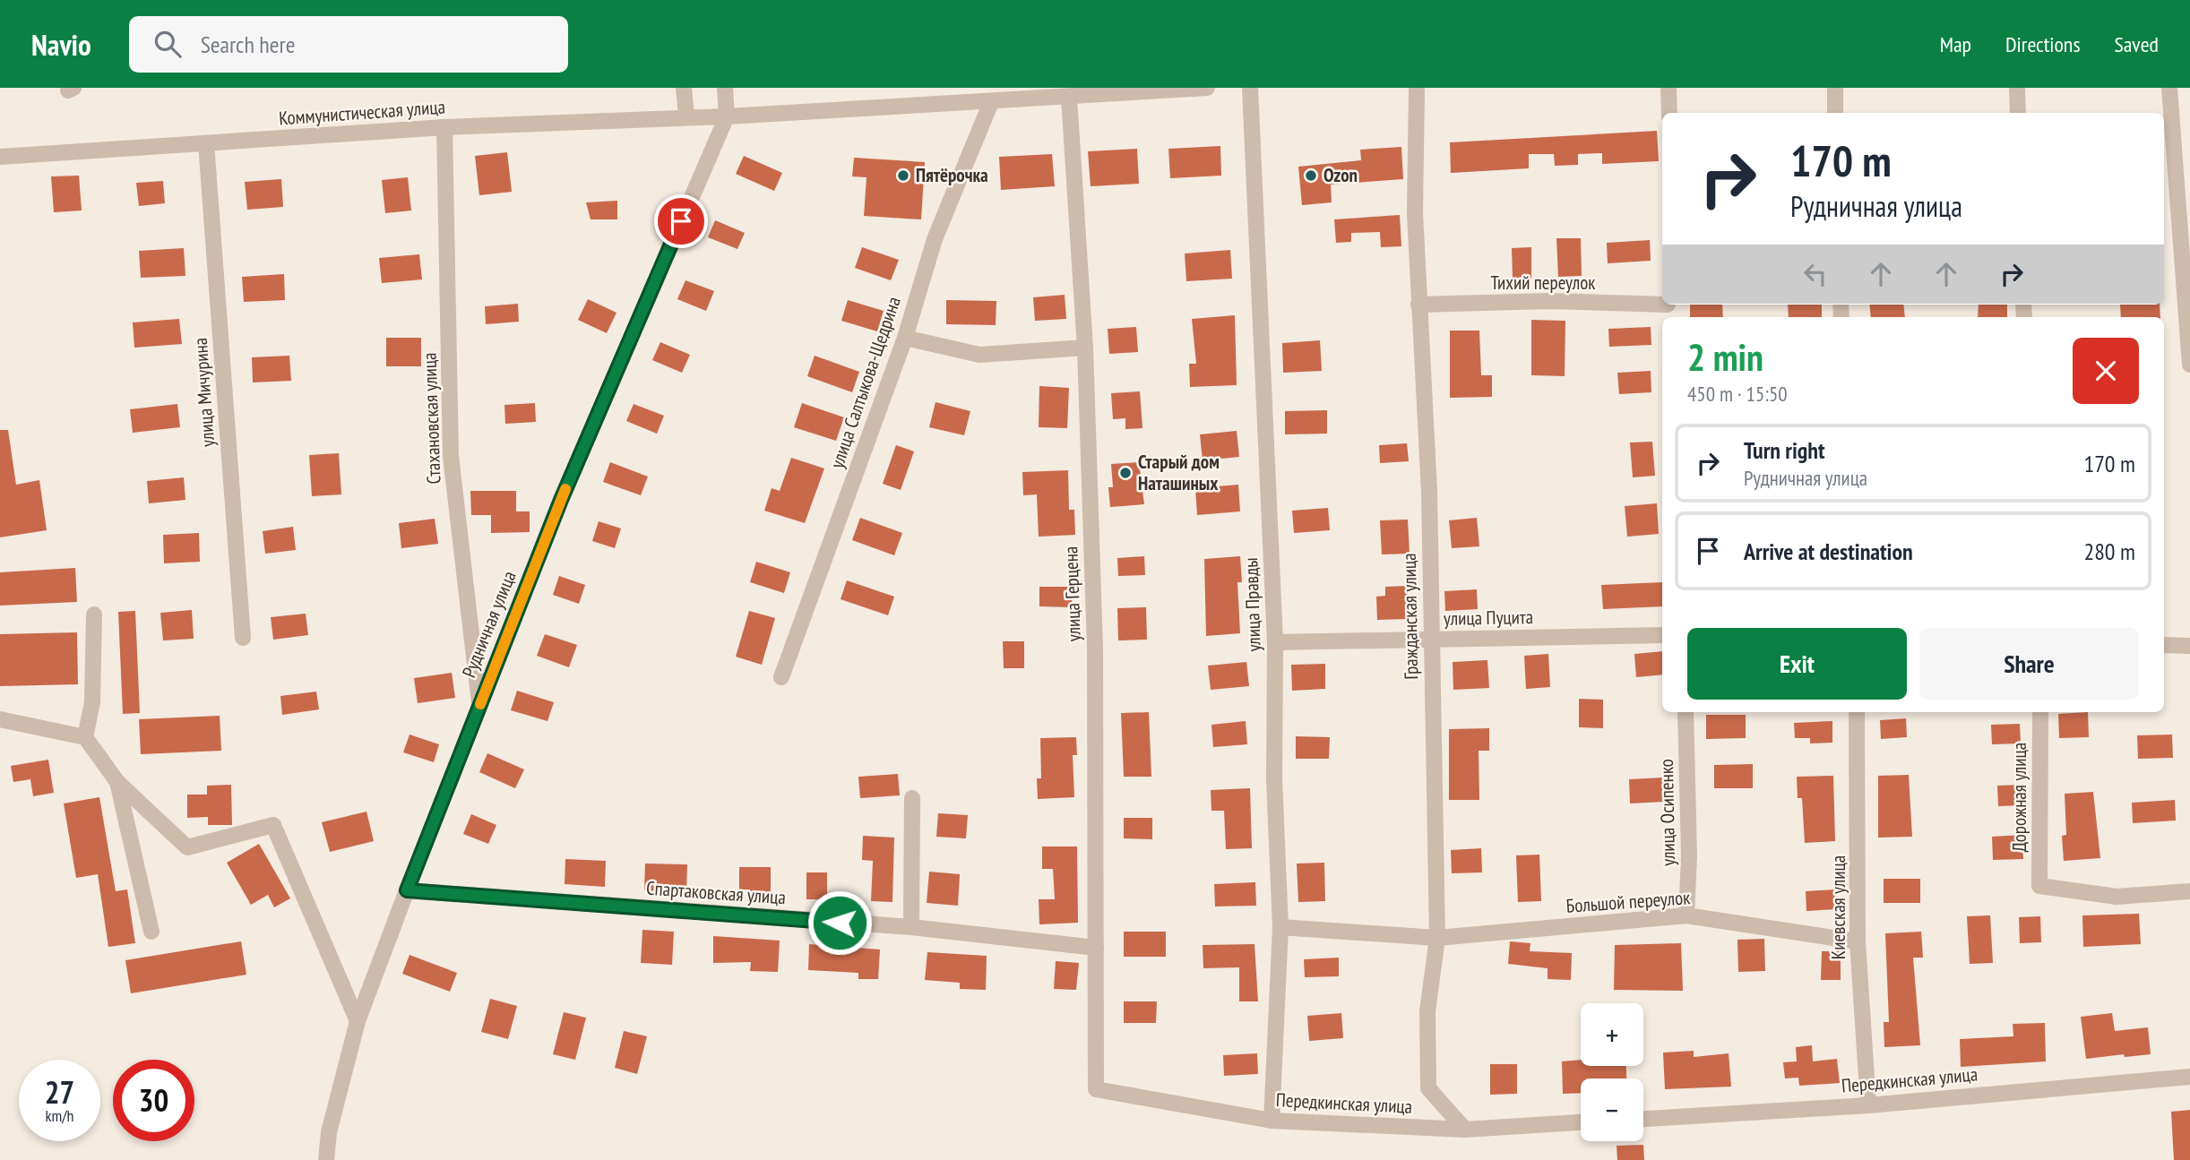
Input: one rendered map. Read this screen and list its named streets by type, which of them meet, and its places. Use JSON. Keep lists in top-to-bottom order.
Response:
{
  "streets": {
    "street": [
      "Коммунистическая улица",
      "Тихий переулок",
      "улица Салтыкова-Щедрина",
      "улица Мичурина",
      "Стахановская улица",
      "улица Герцена",
      "улица Правды",
      "Гражданская улица",
      "улица Пуцита",
      "Рудничная улица",
      "Дорожная улица",
      "улица Осипенко",
      "Спартаковская улица",
      "Большой переулок",
      "Киевская улица",
      "Передкинская улица"
    ]
  },
  "crossings": [
    ["Коммунистическая улица", "улица Салтыкова-Щедрина"],
    ["Коммунистическая улица", "улица Мичурина"],
    ["Коммунистическая улица", "Стахановская улица"],
    ["Коммунистическая улица", "улица Герцена"],
    ["Коммунистическая улица", "Рудничная улица"],
    ["Тихий переулок", "Гражданская улица"],
    ["Стахановская улица", "Рудничная улица"],
    ["улица Герцена", "Спартаковская улица"],
    ["улица Герцена", "Передкинская улица"],
    ["улица Правды", "улица Пуцита"],
    ["улица Правды", "Большой переулок"],
    ["улица Правды", "Передкинская улица"],
    ["Гражданская улица", "улица Пуцита"],
    ["Гражданская улица", "Большой переулок"],
    ["Гражданская улица", "Передкинская улица"],
    ["Рудничная улица", "Спартаковская улица"],
    ["улица Осипенко", "Большой переулок"],
    ["Большой переулок", "Киевская улица"],
    ["Киевская улица", "Передкинская улица"]
  ],
  "places": ["Пятёрочка", "Ozon", "Старый дом Наташиных"],
  "page": {
    "header": "Navio",
    "search": "Search here",
    "nav": ["Map", "Directions", "Saved"],
    "turn": ["170 m", "Рудничная улица"],
    "heading": ["2 min", "450 m · 15:50"],
    "list": [
      {
        "name": "Turn right",
        "note": "Рудничная улица",
        "value": "170 m"
      },
      {
        "name": "Arrive at destination",
        "value": "280 m"
      }
    ],
    "buttons": ["Exit", "Share"],
    "map_buttons": ["+", "−"],
    "speed": "27 km/h",
    "limit": "30"
  }
}
